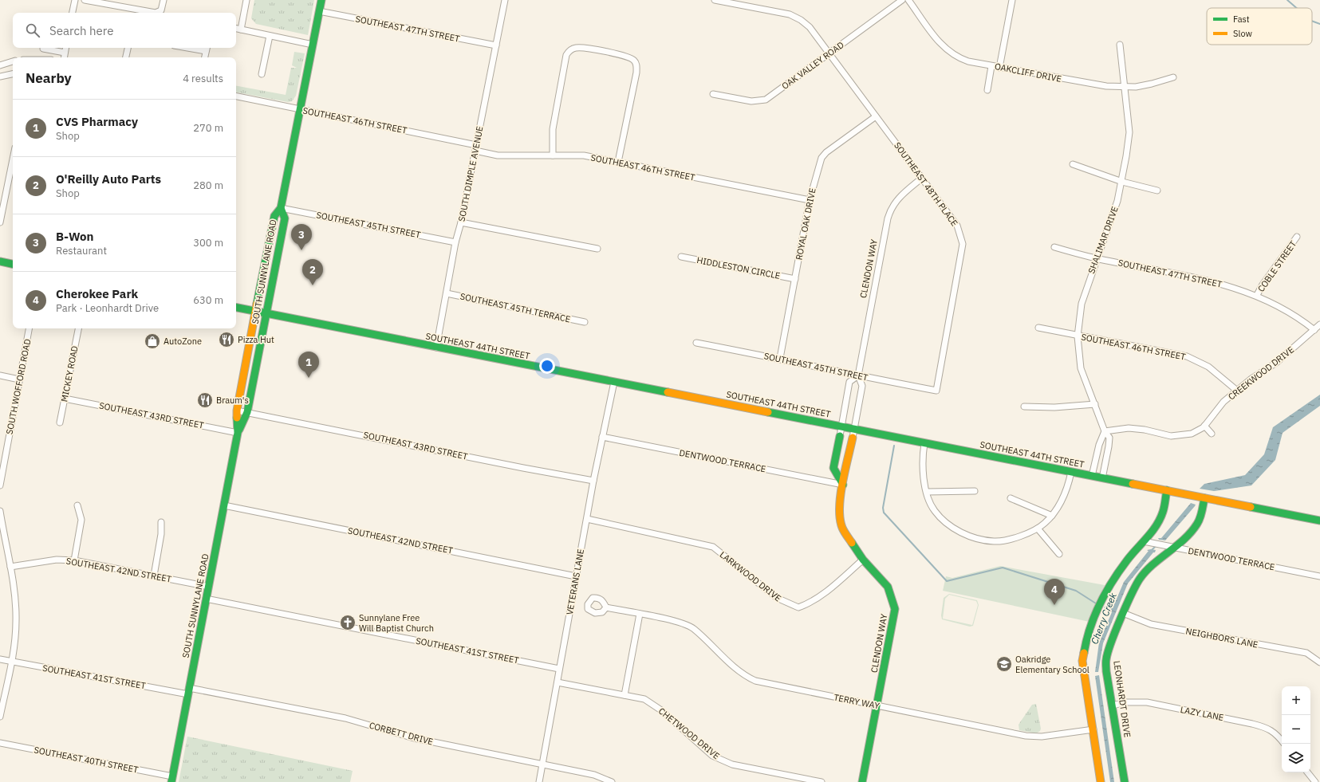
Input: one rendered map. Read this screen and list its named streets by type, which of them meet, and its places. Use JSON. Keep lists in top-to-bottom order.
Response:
{
  "streets": {
    "main road": [
      "CLENDON WAY",
      "SOUTH SUNNYLANE ROAD",
      "SOUTHEAST 44TH STREET",
      "LEONHARDT DRIVE"
    ],
    "street": [
      "SOUTHEAST 47TH STREET",
      "OAK VALLEY ROAD",
      "OAKCLIFF DRIVE",
      "SOUTHEAST 46TH STREET",
      "SOUTH DIMPLE AVENUE",
      "SOUTHEAST 48TH PLACE",
      "ROYAL OAK DRIVE",
      "SOUTHEAST 45TH STREET",
      "SHALIMAR DRIVE",
      "COBLE STREET",
      "HIDDLESTON CIRCLE",
      "SOUTHEAST 45TH TERRACE",
      "CREEKWOOD DRIVE",
      "MICKEY ROAD",
      "SOUTH WOFFORD ROAD",
      "SOUTHEAST 43RD STREET",
      "DENTWOOD TERRACE",
      "SOUTHEAST 42ND STREET",
      "LARKWOOD DRIVE",
      "VETERANS LANE",
      "NEIGHBORS LANE",
      "SOUTHEAST 41ST STREET",
      "TERRY WAY",
      "LAZY LANE",
      "CORBETT DRIVE",
      "CHETWOOD DRIVE",
      "SOUTHEAST 40TH STREET"
    ]
  },
  "crossings": [
    ["SOUTHEAST 47TH STREET", "SOUTH DIMPLE AVENUE"],
    ["SOUTHEAST 47TH STREET", "SHALIMAR DRIVE"],
    ["SOUTHEAST 47TH STREET", "COBLE STREET"],
    ["SOUTHEAST 47TH STREET", "SOUTH SUNNYLANE ROAD"],
    ["SOUTHEAST 47TH STREET", "CREEKWOOD DRIVE"],
    ["OAK VALLEY ROAD", "SOUTHEAST 48TH PLACE"],
    ["OAKCLIFF DRIVE", "SHALIMAR DRIVE"],
    ["SOUTHEAST 46TH STREET", "SOUTH DIMPLE AVENUE"],
    ["SOUTHEAST 46TH STREET", "ROYAL OAK DRIVE"],
    ["SOUTHEAST 46TH STREET", "SHALIMAR DRIVE"],
    ["SOUTHEAST 46TH STREET", "SOUTH SUNNYLANE ROAD"],
    ["SOUTHEAST 46TH STREET", "CREEKWOOD DRIVE"],
    ["SOUTH DIMPLE AVENUE", "SOUTHEAST 45TH STREET"],
    ["SOUTH DIMPLE AVENUE", "SOUTHEAST 45TH TERRACE"],
    ["SOUTH DIMPLE AVENUE", "SOUTHEAST 44TH STREET"],
    ["SOUTHEAST 48TH PLACE", "ROYAL OAK DRIVE"],
    ["SOUTHEAST 48TH PLACE", "SOUTHEAST 45TH STREET"],
    ["SOUTHEAST 48TH PLACE", "CLENDON WAY"],
    ["ROYAL OAK DRIVE", "SOUTHEAST 45TH STREET"],
    ["ROYAL OAK DRIVE", "HIDDLESTON CIRCLE"],
    ["SOUTHEAST 45TH STREET", "CLENDON WAY"],
    ["SOUTHEAST 45TH STREET", "SOUTH SUNNYLANE ROAD"],
    ["SHALIMAR DRIVE", "SOUTHEAST 44TH STREET"],
    ["SHALIMAR DRIVE", "CREEKWOOD DRIVE"],
    ["CLENDON WAY", "SOUTHEAST 44TH STREET"],
    ["CLENDON WAY", "DENTWOOD TERRACE"],
    ["CLENDON WAY", "LARKWOOD DRIVE"],
    ["CLENDON WAY", "TERRY WAY"],
    ["SOUTH SUNNYLANE ROAD", "SOUTHEAST 44TH STREET"],
    ["SOUTH SUNNYLANE ROAD", "SOUTHEAST 43RD STREET"],
    ["SOUTH SUNNYLANE ROAD", "SOUTHEAST 42ND STREET"],
    ["SOUTH SUNNYLANE ROAD", "SOUTHEAST 41ST STREET"],
    ["SOUTH SUNNYLANE ROAD", "CORBETT DRIVE"],
    ["SOUTH SUNNYLANE ROAD", "SOUTHEAST 40TH STREET"],
    ["SOUTHEAST 44TH STREET", "VETERANS LANE"],
    ["SOUTHEAST 44TH STREET", "LEONHARDT DRIVE"],
    ["MICKEY ROAD", "SOUTHEAST 43RD STREET"],
    ["SOUTHEAST 43RD STREET", "VETERANS LANE"],
    ["DENTWOOD TERRACE", "VETERANS LANE"],
    ["DENTWOOD TERRACE", "LEONHARDT DRIVE"],
    ["SOUTHEAST 42ND STREET", "VETERANS LANE"],
    ["LARKWOOD DRIVE", "VETERANS LANE"],
    ["VETERANS LANE", "SOUTHEAST 41ST STREET"],
    ["VETERANS LANE", "CORBETT DRIVE"],
    ["VETERANS LANE", "CHETWOOD DRIVE"],
    ["NEIGHBORS LANE", "LEONHARDT DRIVE"],
    ["SOUTHEAST 41ST STREET", "CORBETT DRIVE"],
    ["LEONHARDT DRIVE", "LAZY LANE"]
  ],
  "water": ["Cherry Creek"],
  "places": {
    "restaurant": ["Pizza Hut", "Braum's"],
    "shop": ["AutoZone"],
    "church": ["Sunnylane Free Will Baptist Church"],
    "school or university": ["Oakridge Elementary School"]
  },
  "legend": ["Fast", "Slow"],
  "page": {
    "search": "Search here",
    "heading": ["Nearby", "4 results"],
    "list": [
      {
        "mark": "1",
        "name": "CVS Pharmacy",
        "note": "Shop",
        "value": "270 m"
      },
      {
        "mark": "2",
        "name": "O'Reilly Auto Parts",
        "note": "Shop",
        "value": "280 m"
      },
      {
        "mark": "3",
        "name": "B-Won",
        "note": "Restaurant",
        "value": "300 m"
      },
      {
        "mark": "4",
        "name": "Cherokee Park",
        "note": "Park · Leonhardt Drive",
        "value": "630 m"
      }
    ],
    "pins": [
      "3",
      "2",
      "1",
      "4"
    ],
    "map_buttons": ["+", "−"]
  }
}
